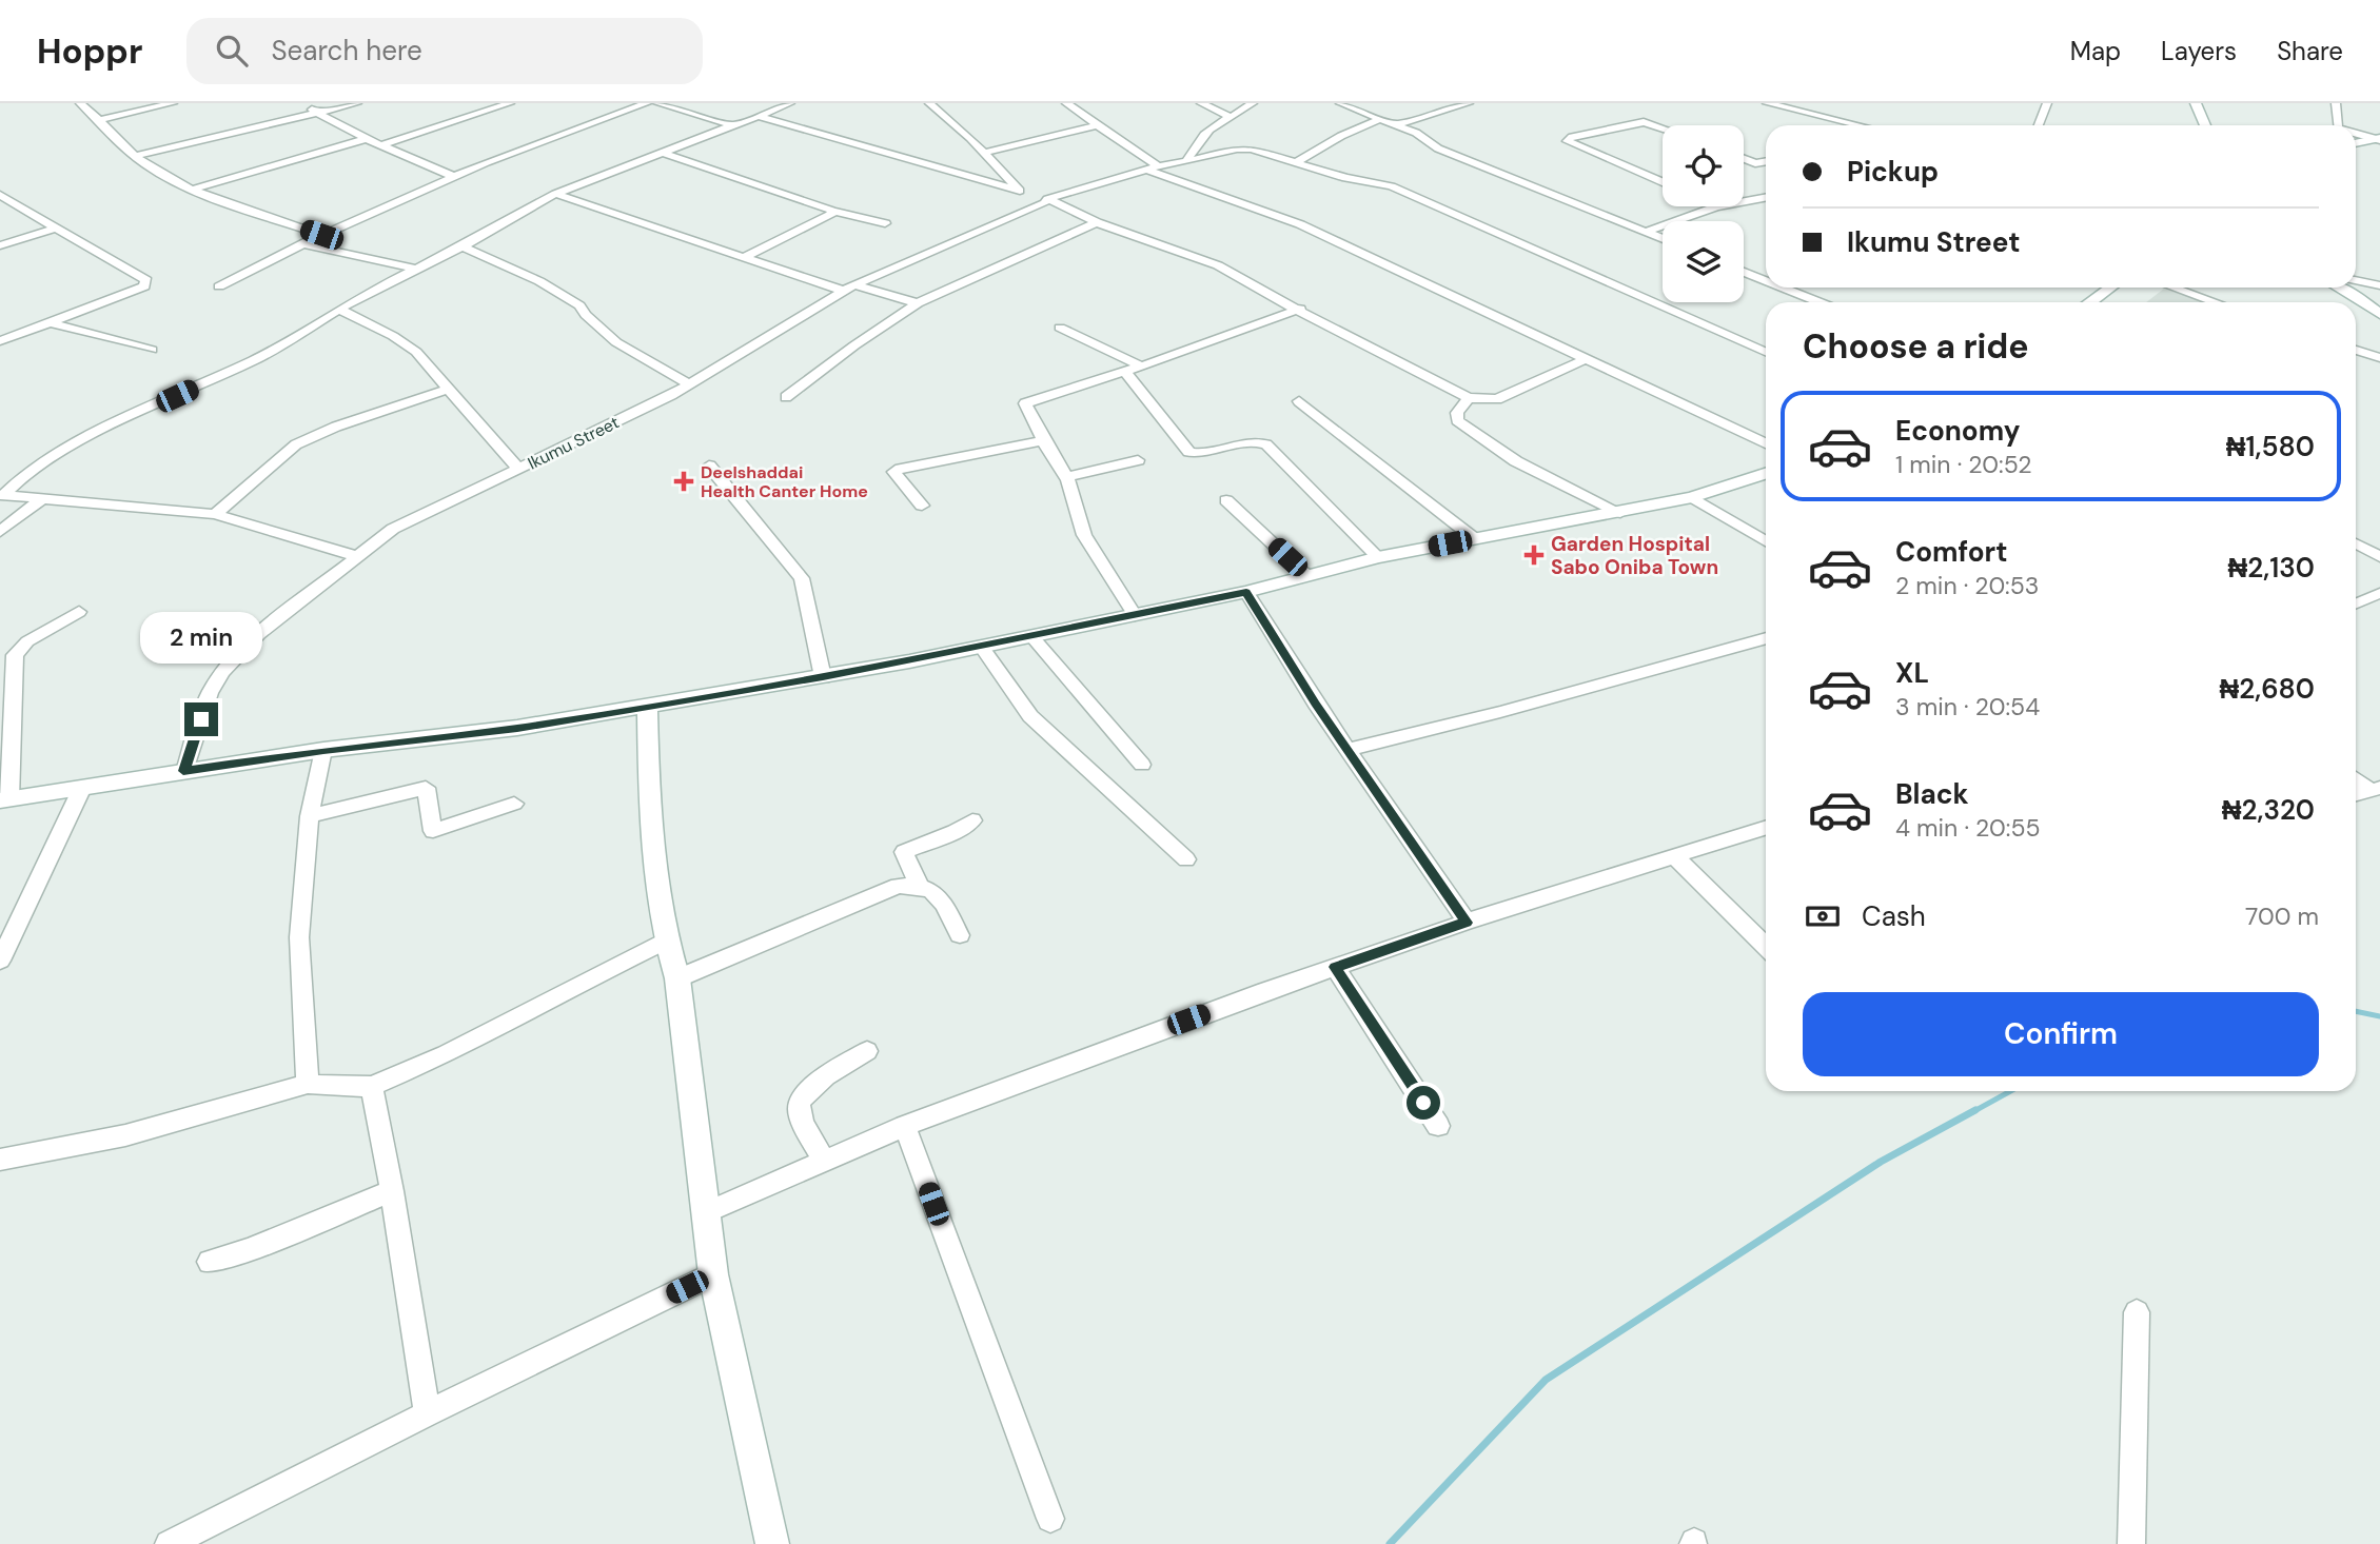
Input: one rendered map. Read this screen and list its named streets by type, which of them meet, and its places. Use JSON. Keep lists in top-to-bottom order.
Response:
{
  "streets": {
    "street": ["Ikumu Street"]
  },
  "places": {
    "health": ["Deelshaddai Health Canter Home", "Garden Hospital Sabo Oniba Town"]
  },
  "page": {
    "header": "Hoppr",
    "search": "Search here",
    "nav": ["Map", "Layers", "Share"],
    "banner": ["Pickup", "Ikumu Street"],
    "heading": "Choose a ride",
    "list": [
      {
        "name": "Economy",
        "note": "1 min · 20:52",
        "value": "₦1,580"
      },
      {
        "name": "Comfort",
        "note": "2 min · 20:53",
        "value": "₦2,130"
      },
      {
        "name": "XL",
        "note": "3 min · 20:54",
        "value": "₦2,680"
      },
      {
        "name": "Black",
        "note": "4 min · 20:55",
        "value": "₦2,320"
      }
    ],
    "bubble": "2 min",
    "pay": ["Cash", "700 m"],
    "buttons": "Confirm"
  }
}
